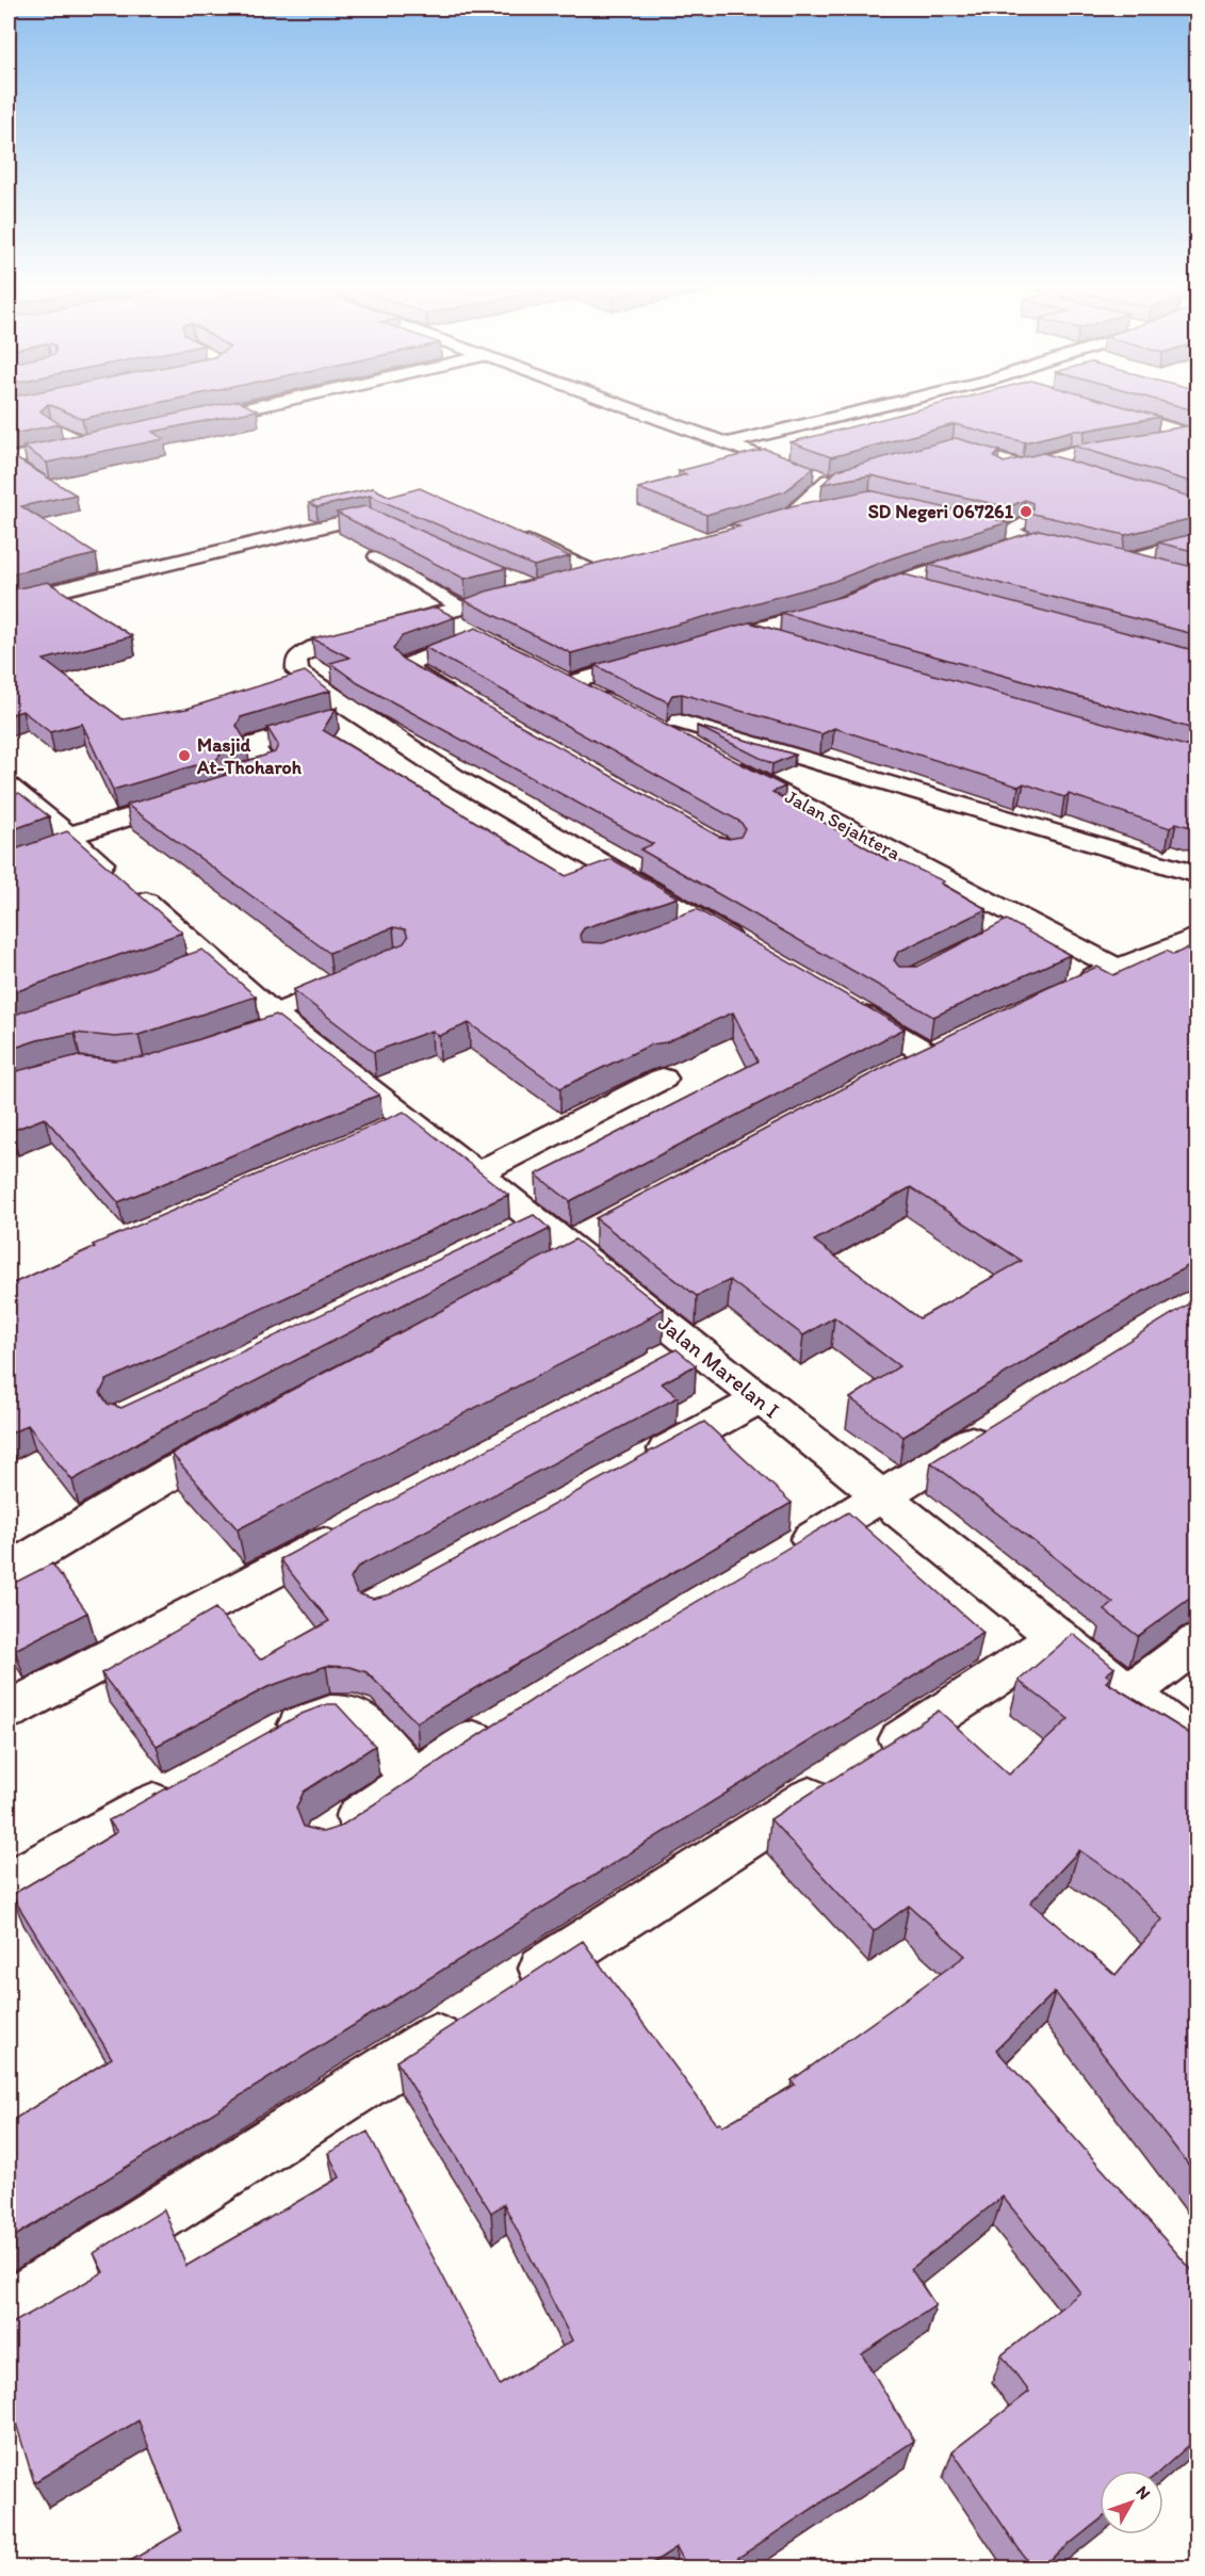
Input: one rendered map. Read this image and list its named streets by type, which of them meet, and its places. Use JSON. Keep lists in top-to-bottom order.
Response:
{
  "streets": {
    "street": ["Jalan Sejahtera", "Jalan Marelan I"]
  },
  "places": ["SD Negeri 067261", "Masjid At-Thoharoh"],
  "north": "top right"
}
